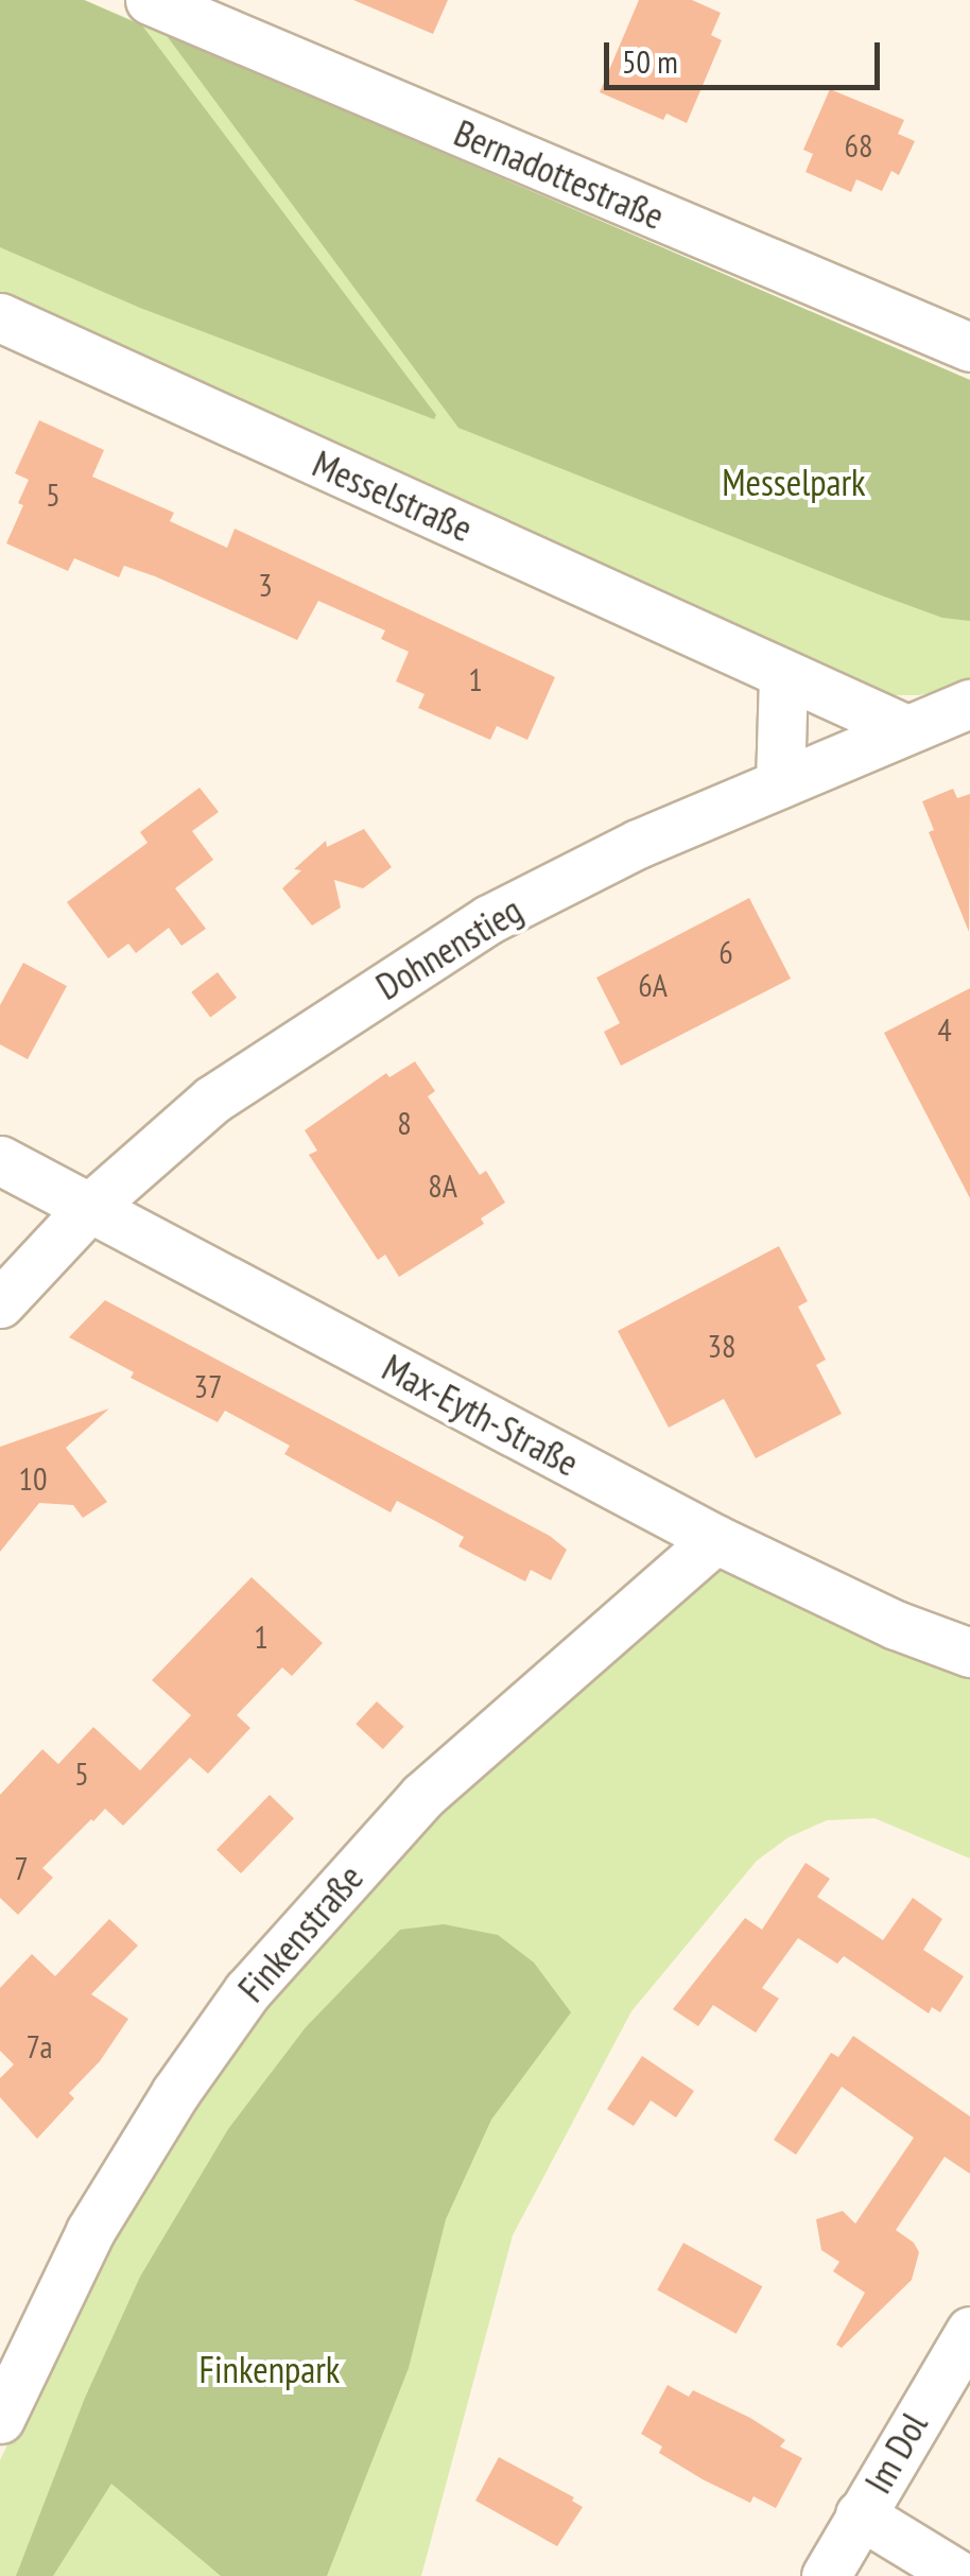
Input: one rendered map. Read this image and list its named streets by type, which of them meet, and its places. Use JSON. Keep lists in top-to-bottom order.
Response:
{
  "streets": {
    "street": [
      "Bernadottestraße",
      "Messelstraße",
      "Dohnenstieg",
      "Max-Eyth-Straße",
      "Finkenstraße",
      "Im Dol"
    ]
  },
  "crossings": [
    ["Messelstraße", "Dohnenstieg"],
    ["Dohnenstieg", "Max-Eyth-Straße"],
    ["Max-Eyth-Straße", "Finkenstraße"]
  ],
  "parks": ["Messelpark", "Finkenpark"],
  "house_numbers": [
    "68",
    "5",
    "3",
    "1",
    "6",
    "6A",
    "4",
    "8",
    "8A",
    "38",
    "37",
    "10",
    "1",
    "5",
    "7",
    "7a"
  ],
  "scale_bar": "50 m"
}
